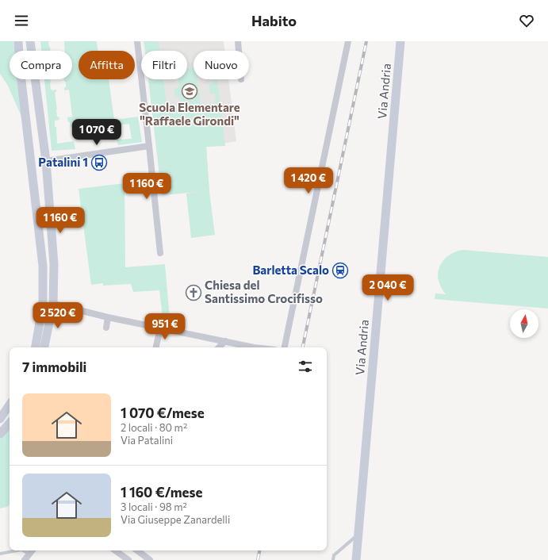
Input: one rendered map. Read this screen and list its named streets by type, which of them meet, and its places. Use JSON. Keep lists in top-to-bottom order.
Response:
{
  "streets": {
    "street": ["Via Andria"]
  },
  "places": {
    "school or university": ["Scuola Elementare \"Raffaele Girondi\""],
    "bus stop": ["Patalini 1"],
    "station": ["Barletta Scalo"],
    "church": ["Chiesa del Santissimo Crocifisso"]
  },
  "north": "top",
  "page": {
    "header": "Habito",
    "chip": [
      "Compra",
      "Affitta",
      "Filtri",
      "Nuovo"
    ],
    "price": [
      "1 070 €",
      "1 420 €",
      "1 160 €",
      "1 160 €",
      "2 040 €",
      "2 520 €",
      "951 €"
    ],
    "heading": "7 immobili",
    "list": [
      {
        "name": "1 070 €/mese",
        "note": "2 locali · 80 m² · Via Patalini"
      },
      {
        "name": "1 160 €/mese",
        "note": "3 locali · 98 m² · Via Giuseppe Zanardelli"
      }
    ]
  }
}
